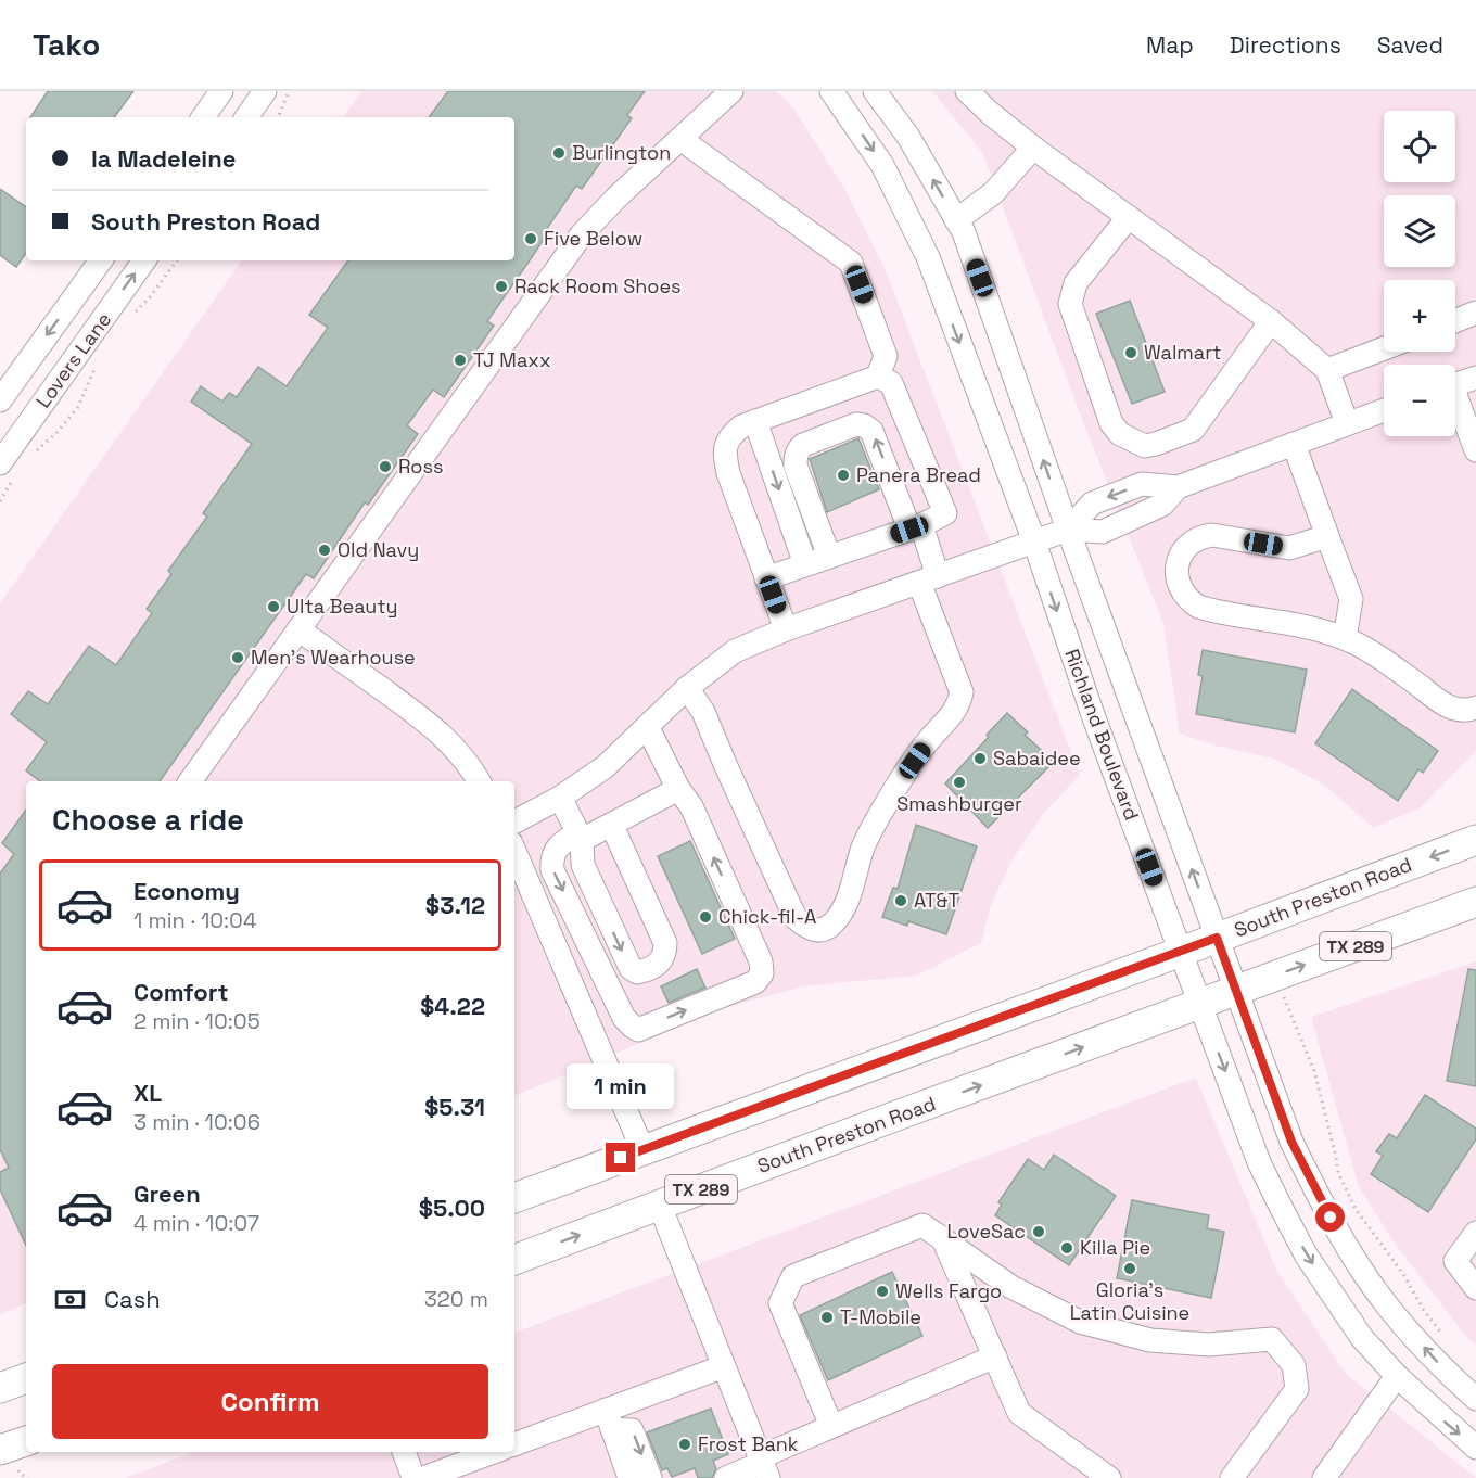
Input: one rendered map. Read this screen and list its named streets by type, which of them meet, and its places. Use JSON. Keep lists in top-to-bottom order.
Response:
{
  "streets": {
    "main road": ["South Preston Road", "TX 289"],
    "street": ["Lovers Lane", "Richland Boulevard"]
  },
  "crossings": [
    ["Richland Boulevard", "South Preston Road"]
  ],
  "places": [
    "Burlington",
    "Five Below",
    "Rack Room Shoes",
    "Walmart",
    "TJ Maxx",
    "Ross",
    "Panera Bread",
    "Old Navy",
    "Ulta Beauty",
    "Men's Wearhouse",
    "Sabaidee",
    "Smashburger",
    "AT&T",
    "Chick-fil-A",
    "LoveSac",
    "Killa Pie",
    "Gloria's Latin Cuisine",
    "Wells Fargo",
    "T-Mobile",
    "Frost Bank"
  ],
  "page": {
    "header": "Tako",
    "nav": ["Map", "Directions", "Saved"],
    "map_buttons": ["+", "−"],
    "banner": ["la Madeleine", "South Preston Road"],
    "heading": "Choose a ride",
    "list": [
      {
        "name": "Economy",
        "note": "1 min · 10:04",
        "value": "$3.12"
      },
      {
        "name": "Comfort",
        "note": "2 min · 10:05",
        "value": "$4.22"
      },
      {
        "name": "XL",
        "note": "3 min · 10:06",
        "value": "$5.31"
      },
      {
        "name": "Green",
        "note": "4 min · 10:07",
        "value": "$5.00"
      }
    ],
    "bubble": "1 min",
    "pay": ["Cash", "320 m"],
    "buttons": "Confirm"
  }
}
